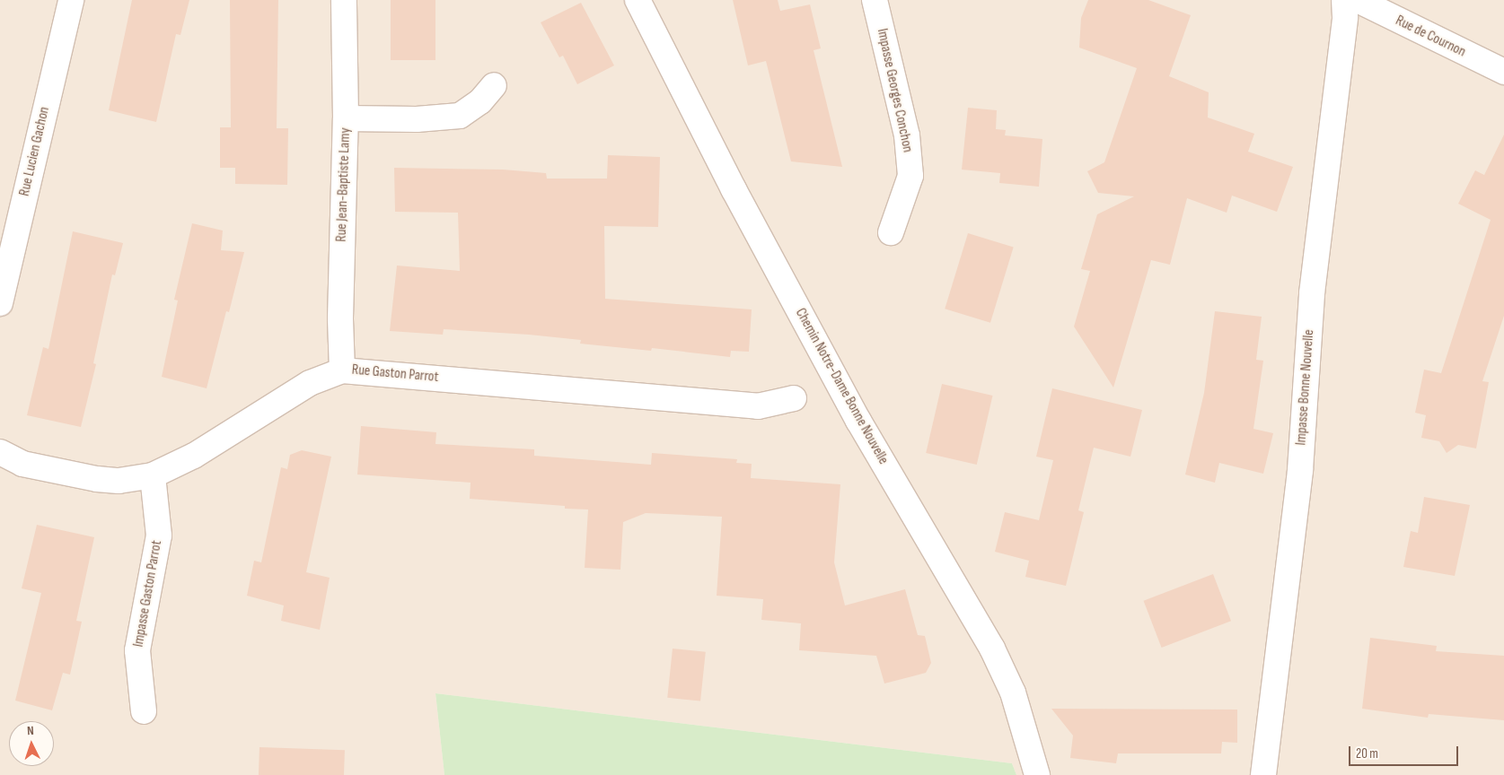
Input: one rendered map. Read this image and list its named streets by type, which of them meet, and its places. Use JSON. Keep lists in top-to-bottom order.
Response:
{
  "streets": {
    "street": [
      "Rue de Cournon",
      "Impasse Georges Conchon",
      "Rue Lucien Gachon",
      "Rue Jean-Baptiste Lamy",
      "Rue Gaston Parrot",
      "Chemin Notre-Dame Bonne Nouvelle",
      "Impasse Bonne Nouvelle",
      "Impasse Gaston Parrot"
    ]
  },
  "crossings": [
    ["Rue Jean-Baptiste Lamy", "Rue Gaston Parrot"],
    ["Rue Gaston Parrot", "Impasse Gaston Parrot"]
  ],
  "scale_bar": "20 m",
  "north": "top"
}
